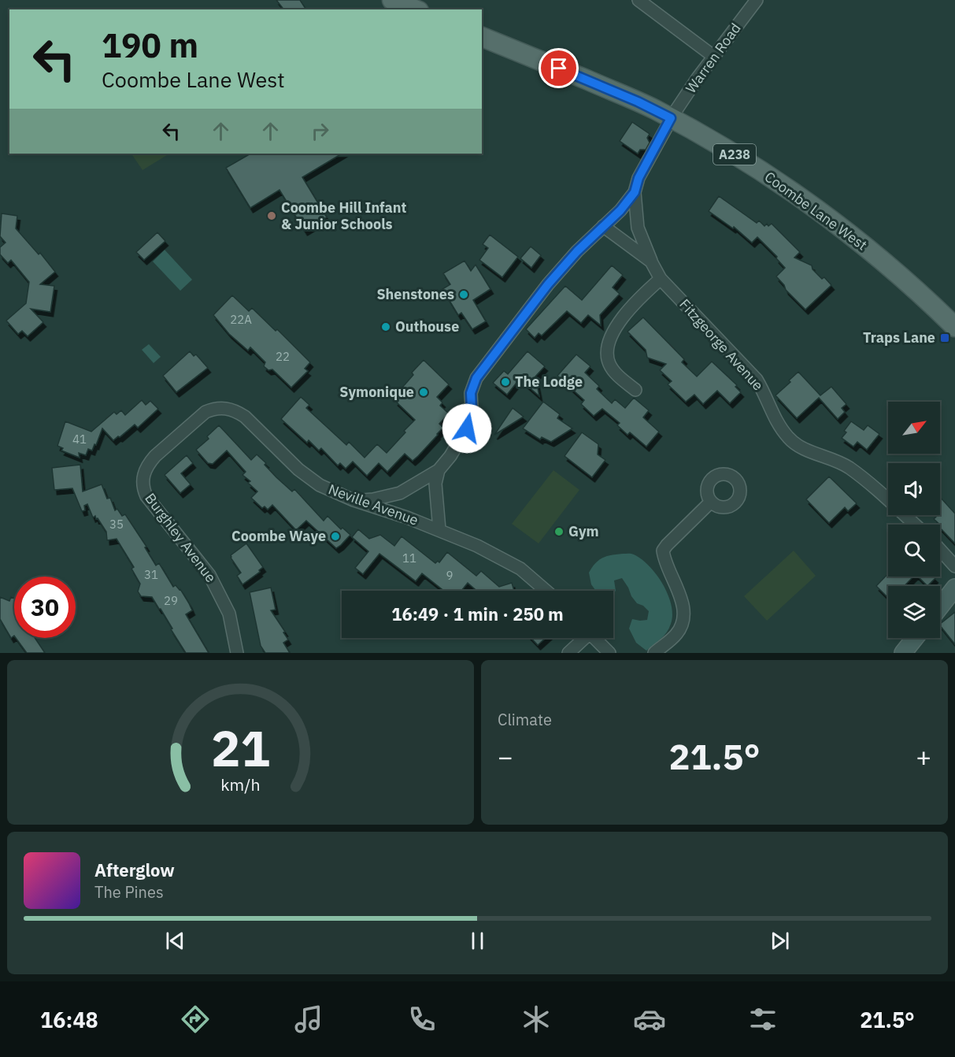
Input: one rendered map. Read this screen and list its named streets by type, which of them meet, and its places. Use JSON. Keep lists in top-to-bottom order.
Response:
{
  "streets": {
    "main road": ["A238", "Coombe Lane West"],
    "street": [
      "Warren Road",
      "Fitzgeorge Avenue",
      "Neville Avenue",
      "Burghley Avenue"
    ]
  },
  "crossings": [
    ["Warren Road", "Coombe Lane West"],
    ["Neville Avenue", "Burghley Avenue"]
  ],
  "places": {
    "other": [
      "Coombe Hill Infant & Junior Schools",
      "Shenstones",
      "Outhouse",
      "The Lodge",
      "Symonique",
      "Gym",
      "Coombe Waye"
    ],
    "transit": ["Traps Lane"]
  },
  "house_numbers": [
    "22A",
    "22",
    "41",
    "35",
    "11",
    "31",
    "9",
    "29"
  ],
  "north": "top right",
  "page": {
    "turn": ["190 m", "Coombe Lane West"],
    "limit": "30",
    "trip": "16:49 · 1 min · 250 m",
    "tile": "Climate",
    "heat": ["−", "21.5°", "+"],
    "song": ["Afterglow", "The Pines"],
    "tabs": ["16:48", "21.5°"],
    "gauge": ["21", "km/h"]
  }
}
